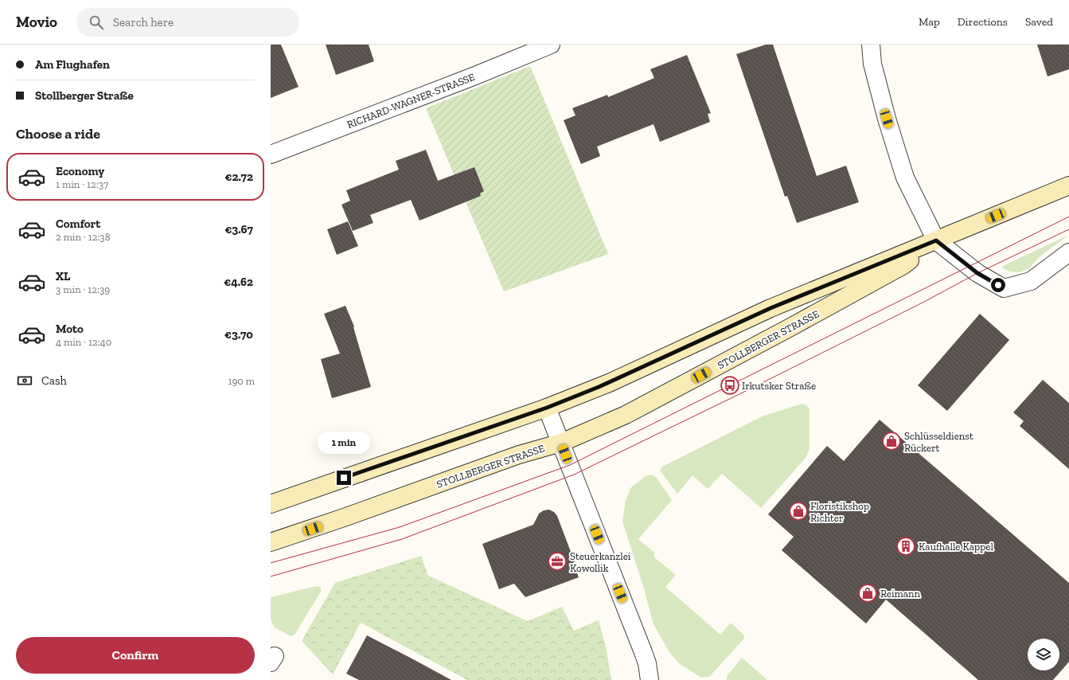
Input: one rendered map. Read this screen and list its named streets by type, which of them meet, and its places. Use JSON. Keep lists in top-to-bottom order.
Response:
{
  "streets": {
    "main road": ["STOLLBERGER STRASSE"],
    "street": ["RICHARD-WAGNER-STRASSE"]
  },
  "places": {
    "bus stop": ["Irkutsker Straße"],
    "shop": ["Schlüsseldienst Rückert", "Floristikshop Richter", "Reimann"],
    "building": ["Kaufhalle Kappel"],
    "office": ["Steuerkanzlei Kowollik"]
  },
  "page": {
    "header": "Movio",
    "search": "Search here",
    "nav": ["Map", "Directions", "Saved"],
    "banner": ["Am Flughafen", "Stollberger Straße"],
    "heading": "Choose a ride",
    "list": [
      {
        "name": "Economy",
        "note": "1 min · 12:37",
        "value": "€2.72"
      },
      {
        "name": "Comfort",
        "note": "2 min · 12:38",
        "value": "€3.67"
      },
      {
        "name": "XL",
        "note": "3 min · 12:39",
        "value": "€4.62"
      },
      {
        "name": "Moto",
        "note": "4 min · 12:40",
        "value": "€3.70"
      }
    ],
    "pay": ["Cash", "190 m"],
    "bubble": "1 min",
    "buttons": "Confirm"
  }
}
